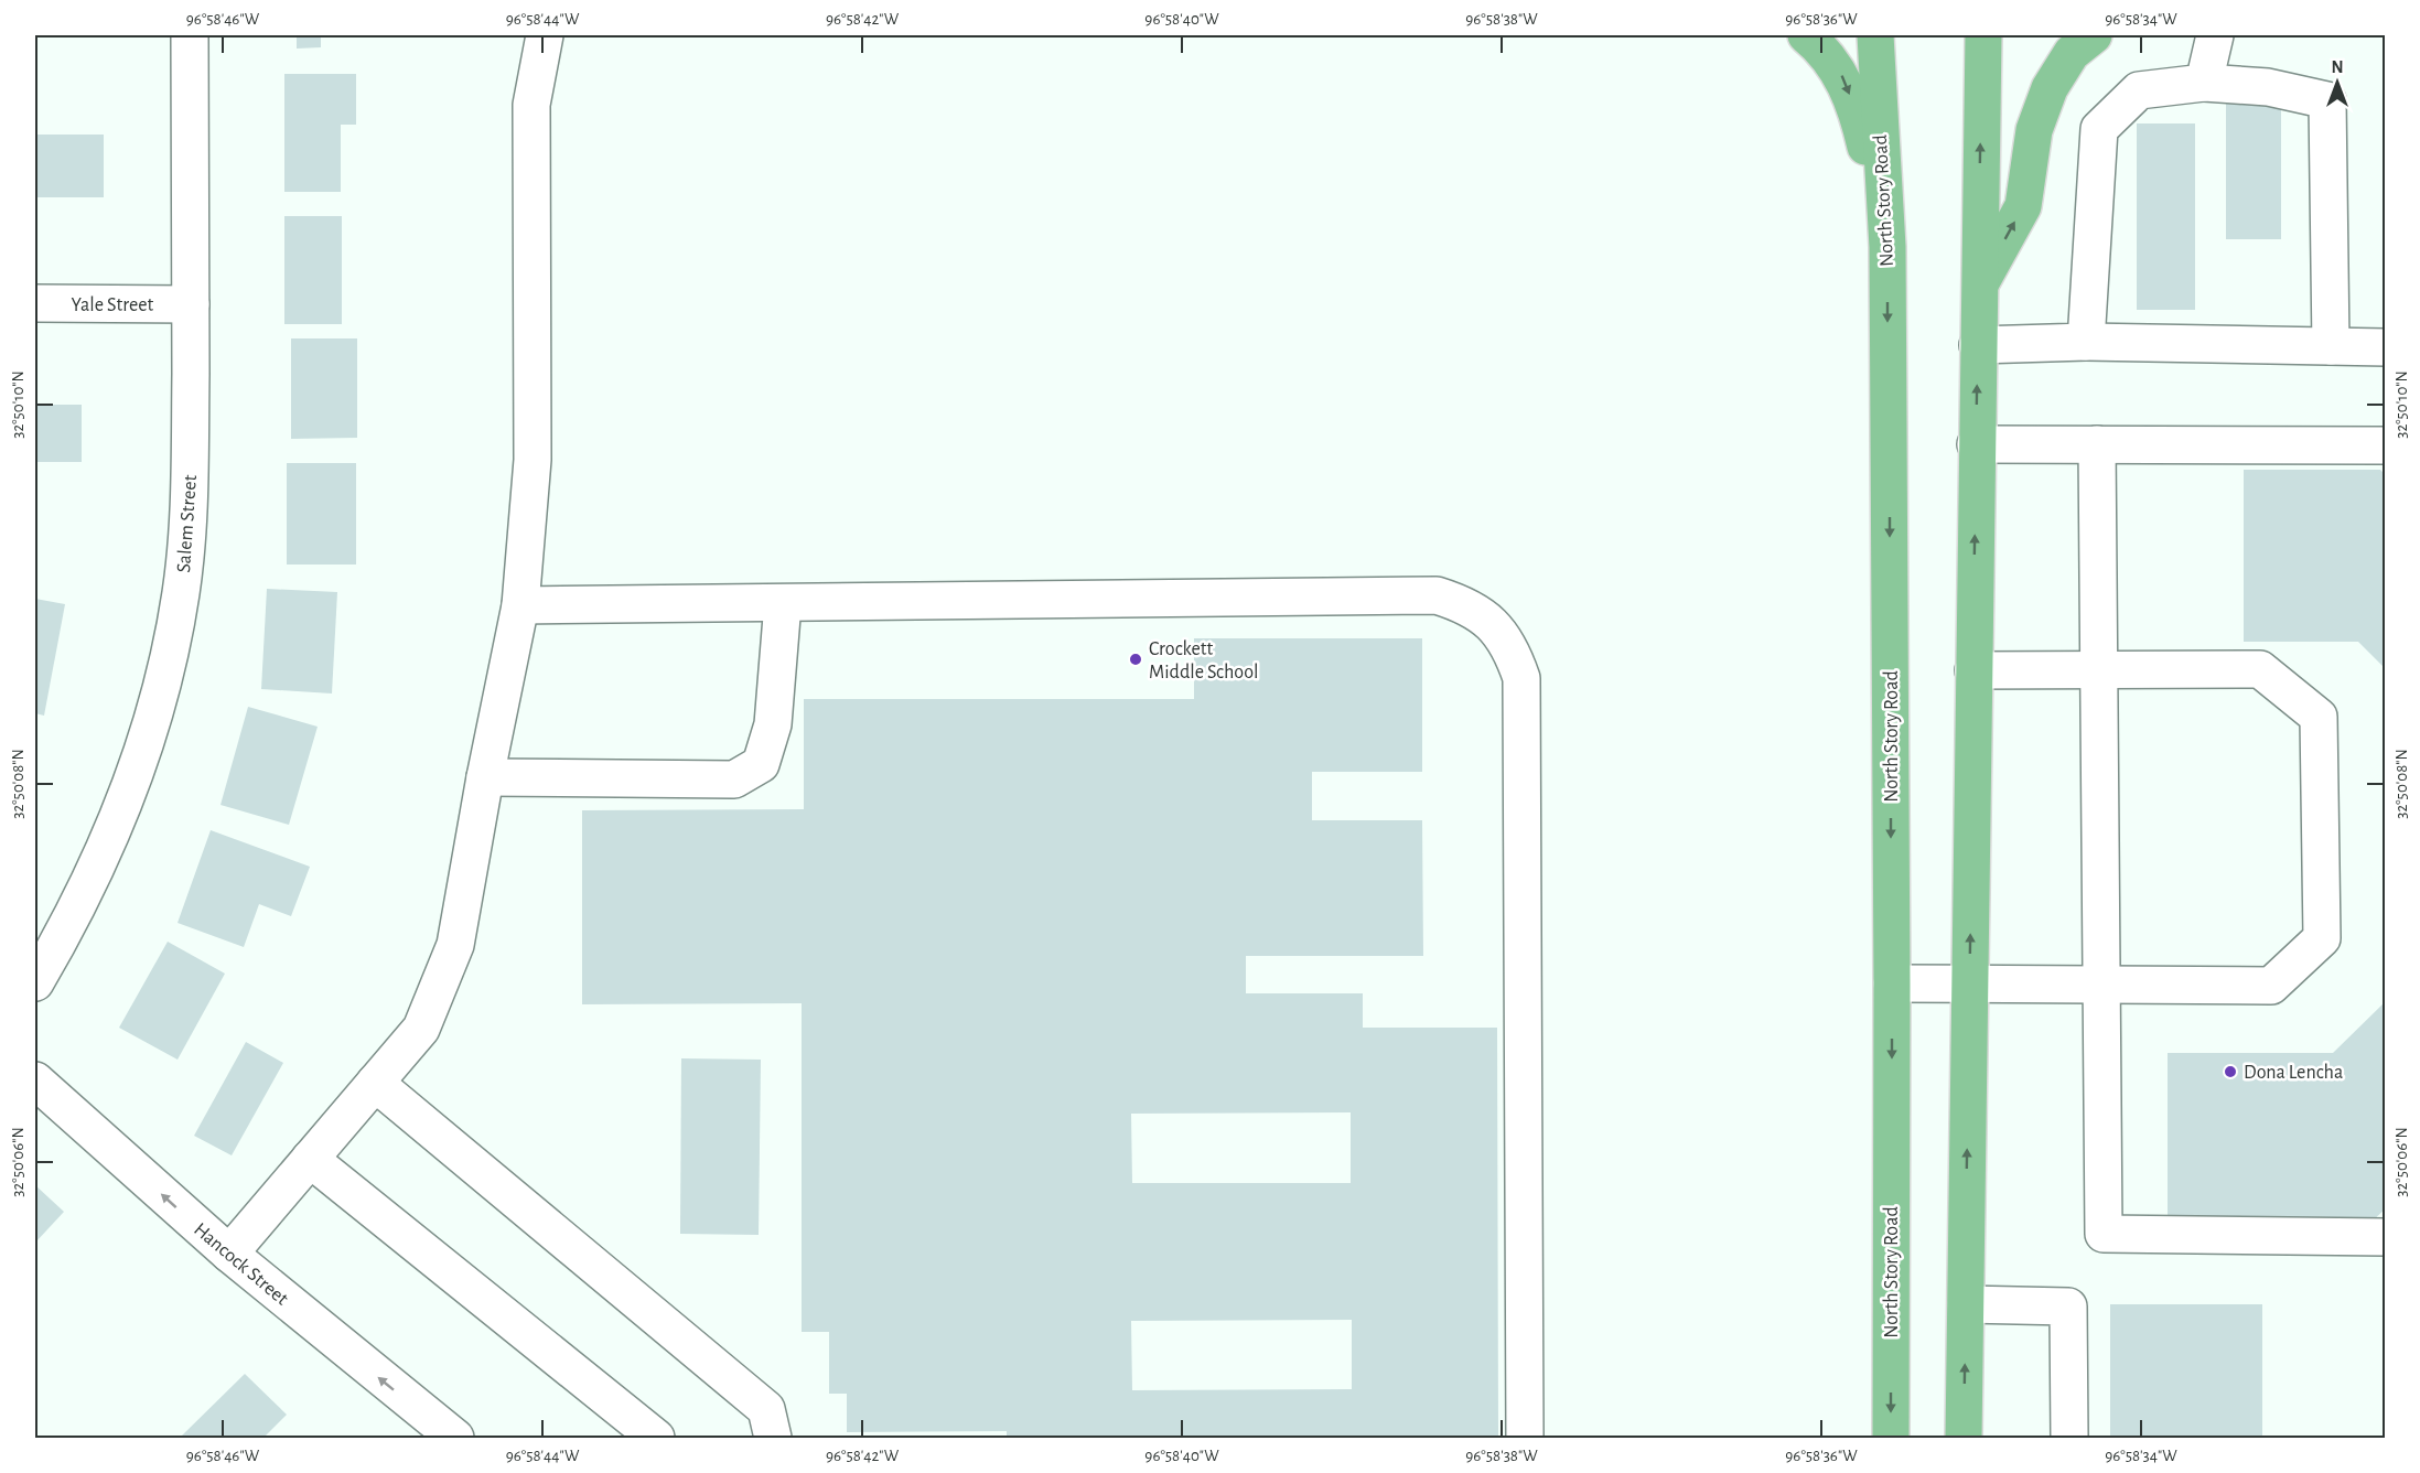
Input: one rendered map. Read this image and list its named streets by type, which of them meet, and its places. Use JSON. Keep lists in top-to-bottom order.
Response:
{
  "streets": {
    "main road": ["North Story Road"],
    "street": ["Yale Street", "Salem Street", "Hancock Street"]
  },
  "crossings": [
    ["Yale Street", "Salem Street"]
  ],
  "places": ["Crockett Middle School", "Dona Lencha"],
  "north": "top",
  "coordinates": [
    "96°58'46\"W",
    "96°58'44\"W",
    "96°58'42\"W",
    "96°58'40\"W",
    "96°58'38\"W",
    "96°58'36\"W",
    "96°58'34\"W",
    "32°50'10\"N",
    "32°50'08\"N",
    "32°50'06\"N"
  ]
}
